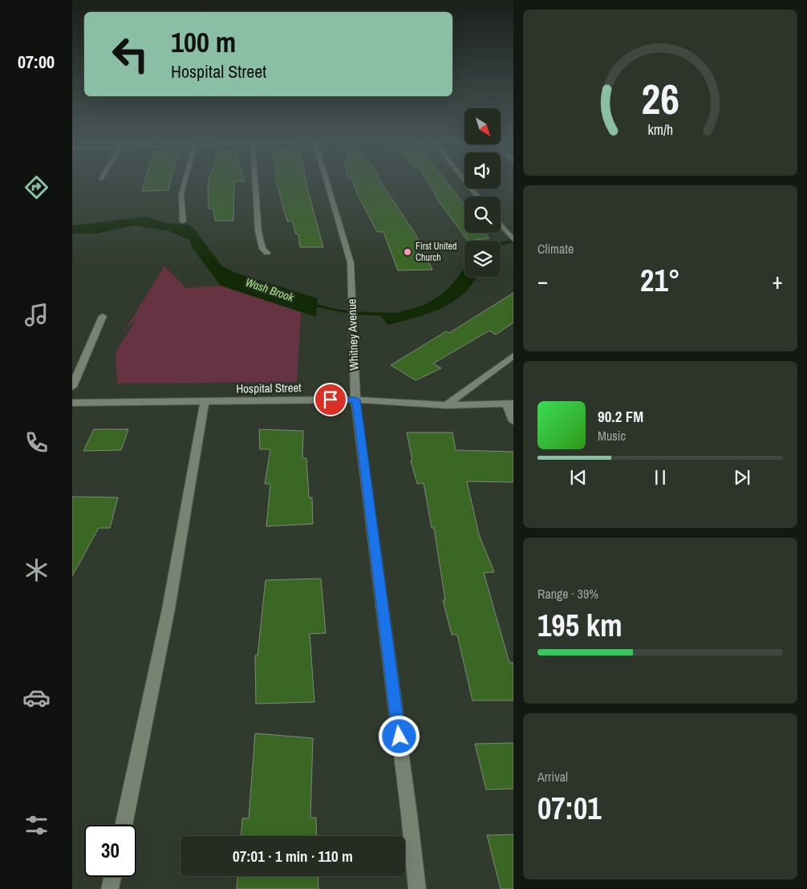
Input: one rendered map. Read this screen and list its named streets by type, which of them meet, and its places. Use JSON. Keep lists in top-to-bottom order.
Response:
{
  "streets": {
    "street": ["Whitney Avenue", "Hospital Street"]
  },
  "crossings": [
    ["Whitney Avenue", "Hospital Street"]
  ],
  "water": ["Wash Brook"],
  "places": ["First United Church"],
  "north": "bottom right",
  "page": {
    "tabs": "07:00",
    "turn": ["100 m", "Hospital Street"],
    "tile": [
      "Climate",
      ["Range · 39%", "195 km"],
      ["Arrival", "07:01"]
    ],
    "heat": ["−", "21°", "+"],
    "song": ["90.2 FM", "Music"],
    "limit": "30",
    "trip": "07:01 · 1 min · 110 m",
    "gauge": ["26", "km/h"]
  }
}
